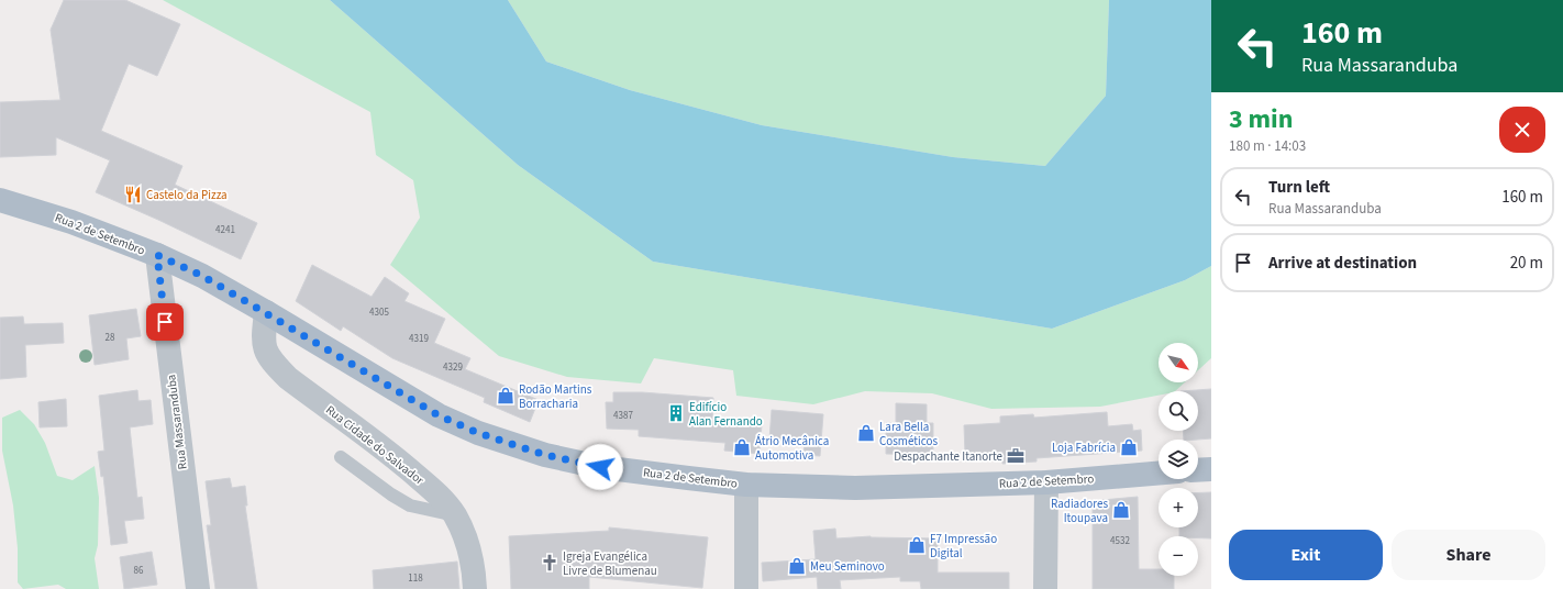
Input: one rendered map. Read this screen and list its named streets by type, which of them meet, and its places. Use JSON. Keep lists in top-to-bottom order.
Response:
{
  "streets": {
    "main road": ["Rua 2 de Setembro"],
    "street": ["Rua Massaranduba", "Rua Cidade do Salvador"]
  },
  "crossings": [
    ["Rua 2 de Setembro", "Rua Massaranduba"],
    ["Rua 2 de Setembro", "Rua Cidade do Salvador"]
  ],
  "places": {
    "restaurant": ["Castelo da Pizza"],
    "shop": [
      "Rodão Martins Borracharia",
      "Lara Bella Cosméticos",
      "Átrio Mecânica Automotiva",
      "Loja Fabrícia",
      "Radiadores Itoupava",
      "F7 Impressão Digital",
      "Meu Seminovo"
    ],
    "building": ["Edifício Alan Fernando"],
    "office": ["Despachante Itanorte"],
    "church": ["Igreja Evangélica Livre de Blumenau"]
  },
  "house_numbers": [
    "4241",
    "4305",
    "28",
    "4319",
    "4329",
    "4387",
    "4532",
    "86",
    "118"
  ],
  "north": "bottom right",
  "page": {
    "turn": ["160 m", "Rua Massaranduba"],
    "heading": ["3 min", "180 m · 14:03"],
    "list": [
      {
        "name": "Turn left",
        "note": "Rua Massaranduba",
        "value": "160 m"
      },
      {
        "name": "Arrive at destination",
        "value": "20 m"
      }
    ],
    "map_buttons": ["+", "−"],
    "buttons": ["Exit", "Share"]
  }
}
